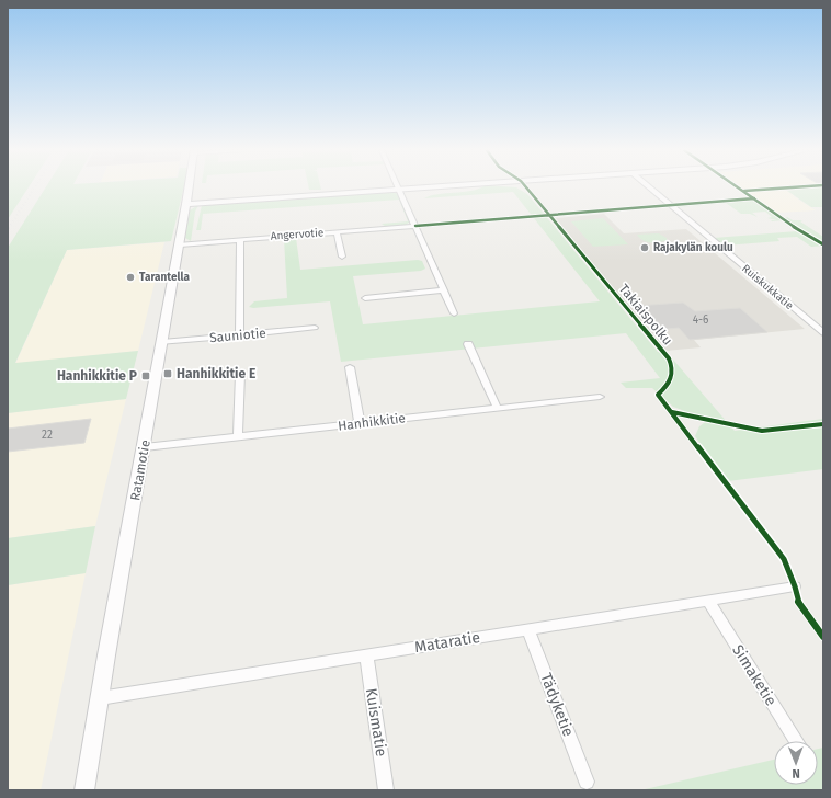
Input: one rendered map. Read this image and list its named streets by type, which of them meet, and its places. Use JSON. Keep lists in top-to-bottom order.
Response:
{
  "streets": {
    "street": [
      "Angervotie",
      "Ruiskukkatie",
      "Sauniotie",
      "Hanhikkitie",
      "Ratamotie",
      "Mataratie",
      "Simaketie",
      "Tädyketie",
      "Kuismatie"
    ],
    "cycle path": ["Takiaispolku"]
  },
  "crossings": [
    ["Angervotie", "Ratamotie"],
    ["Sauniotie", "Ratamotie"],
    ["Hanhikkitie", "Ratamotie"],
    ["Ratamotie", "Mataratie"],
    ["Mataratie", "Simaketie"],
    ["Mataratie", "Tädyketie"],
    ["Mataratie", "Kuismatie"]
  ],
  "places": {
    "other": ["Rajakylän koulu", "Tarantella"],
    "transit": ["Hanhikkitie E", "Hanhikkitie P"]
  },
  "house_numbers": ["4-6", "22"],
  "north": "bottom"
}
